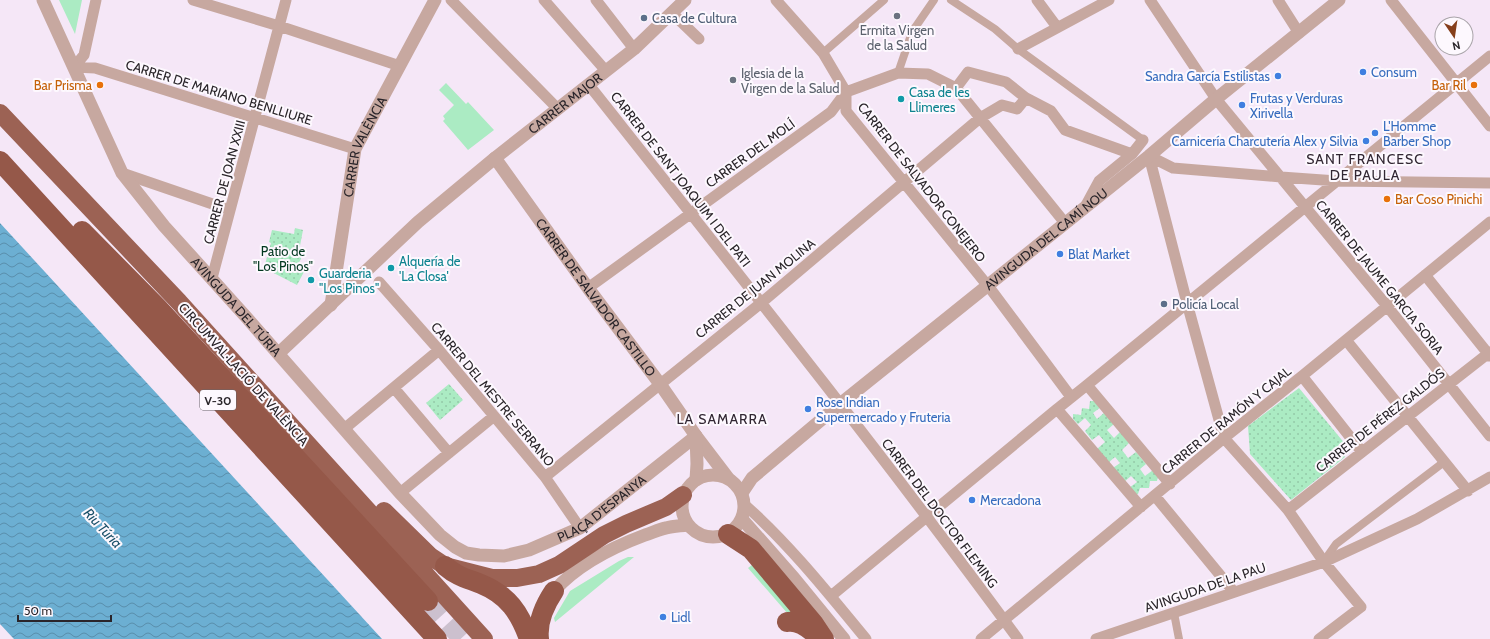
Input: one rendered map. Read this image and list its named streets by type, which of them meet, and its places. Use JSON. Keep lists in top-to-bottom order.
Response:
{
  "streets": {
    "highway": ["CIRCUMVAL·LACIÓ DE VALÈNCIA", "V-30"],
    "street": [
      "CARRER DE MARIANO BENLLIURE",
      "CARRER MAJOR",
      "CARRER VALÈNCIA",
      "CARRER DEL MOLÍ",
      "CARRER DE SANT JOAQUIM I DEL PATI",
      "CARRER DE JOAN XXIII",
      "CARRER DE SALVADOR CONEJERO",
      "AVINGUDA DEL CAMÍ NOU",
      "CARRER DE JAUME GARCIA SORIA",
      "CARRER DE JUAN MOLINA",
      "CARRER DE SALVADOR CASTILLO",
      "AVINGUDA DEL TÚRIA",
      "CARRER DEL MESTRE SERRANO",
      "CARRER DE RAMÓN Y CAJAL",
      "CARRER DE PÉREZ GALDÓS",
      "PLAÇA D'ESPANYA",
      "CARRER DEL DOCTOR FLEMING",
      "AVINGUDA DE LA PAU"
    ]
  },
  "crossings": [
    ["CARRER DE MARIANO BENLLIURE", "CARRER VALÈNCIA"],
    ["CARRER DE MARIANO BENLLIURE", "CARRER DE JOAN XXIII"],
    ["CARRER DE MARIANO BENLLIURE", "AVINGUDA DEL TÚRIA"],
    ["CARRER MAJOR", "CARRER VALÈNCIA"],
    ["CARRER MAJOR", "CARRER DE SANT JOAQUIM I DEL PATI"],
    ["CARRER MAJOR", "CARRER DE SALVADOR CASTILLO"],
    ["CARRER MAJOR", "AVINGUDA DEL TÚRIA"],
    ["CARRER DEL MOLÍ", "CARRER DE SANT JOAQUIM I DEL PATI"],
    ["CARRER DEL MOLÍ", "CARRER DE SALVADOR CONEJERO"],
    ["CARRER DEL MOLÍ", "CARRER DE SALVADOR CASTILLO"],
    ["CARRER DE SANT JOAQUIM I DEL PATI", "AVINGUDA DEL CAMÍ NOU"],
    ["CARRER DE SANT JOAQUIM I DEL PATI", "CARRER DE JUAN MOLINA"],
    ["CARRER DE SANT JOAQUIM I DEL PATI", "CARRER DEL DOCTOR FLEMING"],
    ["CARRER DE JOAN XXIII", "AVINGUDA DEL TÚRIA"],
    ["CARRER DE SALVADOR CONEJERO", "AVINGUDA DEL CAMÍ NOU"],
    ["CARRER DE SALVADOR CONEJERO", "CARRER DE JUAN MOLINA"],
    ["AVINGUDA DEL CAMÍ NOU", "CARRER DE JAUME GARCIA SORIA"],
    ["AVINGUDA DEL CAMÍ NOU", "CARRER DEL DOCTOR FLEMING"],
    ["CARRER DE JAUME GARCIA SORIA", "CARRER DE RAMÓN Y CAJAL"],
    ["CARRER DE JAUME GARCIA SORIA", "CARRER DE PÉREZ GALDÓS"],
    ["CARRER DE JUAN MOLINA", "CARRER DE SALVADOR CASTILLO"],
    ["CARRER DE JUAN MOLINA", "CARRER DEL MESTRE SERRANO"],
    ["CARRER DE SALVADOR CASTILLO", "PLAÇA D'ESPANYA"],
    ["AVINGUDA DEL TÚRIA", "PLAÇA D'ESPANYA"],
    ["CARRER DEL MESTRE SERRANO", "PLAÇA D'ESPANYA"],
    ["CARRER DE RAMÓN Y CAJAL", "CARRER DEL DOCTOR FLEMING"]
  ],
  "districts": ["SANT FRANCESC DE PAULA", "LA SAMARRA"],
  "water": ["Riu Túria"],
  "parks": ["Patio de \"Los Pinos\""],
  "places": [
    "Ermita Virgen de la Salud",
    "Casa de Cultura",
    "Consum",
    "Sandra García Estilistas",
    "Iglesia de la Virgen de la Salud",
    "Bar Prisma",
    "Bar Ril",
    "Casa de les Llimeres",
    "Frutas y Verduras Xirivella",
    "L'Homme Barber Shop",
    "Carnicería Charcutería Alex y Silvia",
    "Bar Coso Pinichi",
    "Blat Market",
    "Alquería de 'La Closa'",
    "Guarderia \"Los Pinos\"",
    "Policía Local",
    "Rose Indian Supermercado y Fruteria",
    "Mercadona",
    "Lidl"
  ],
  "scale_bar": "50 m",
  "north": "bottom"
}
